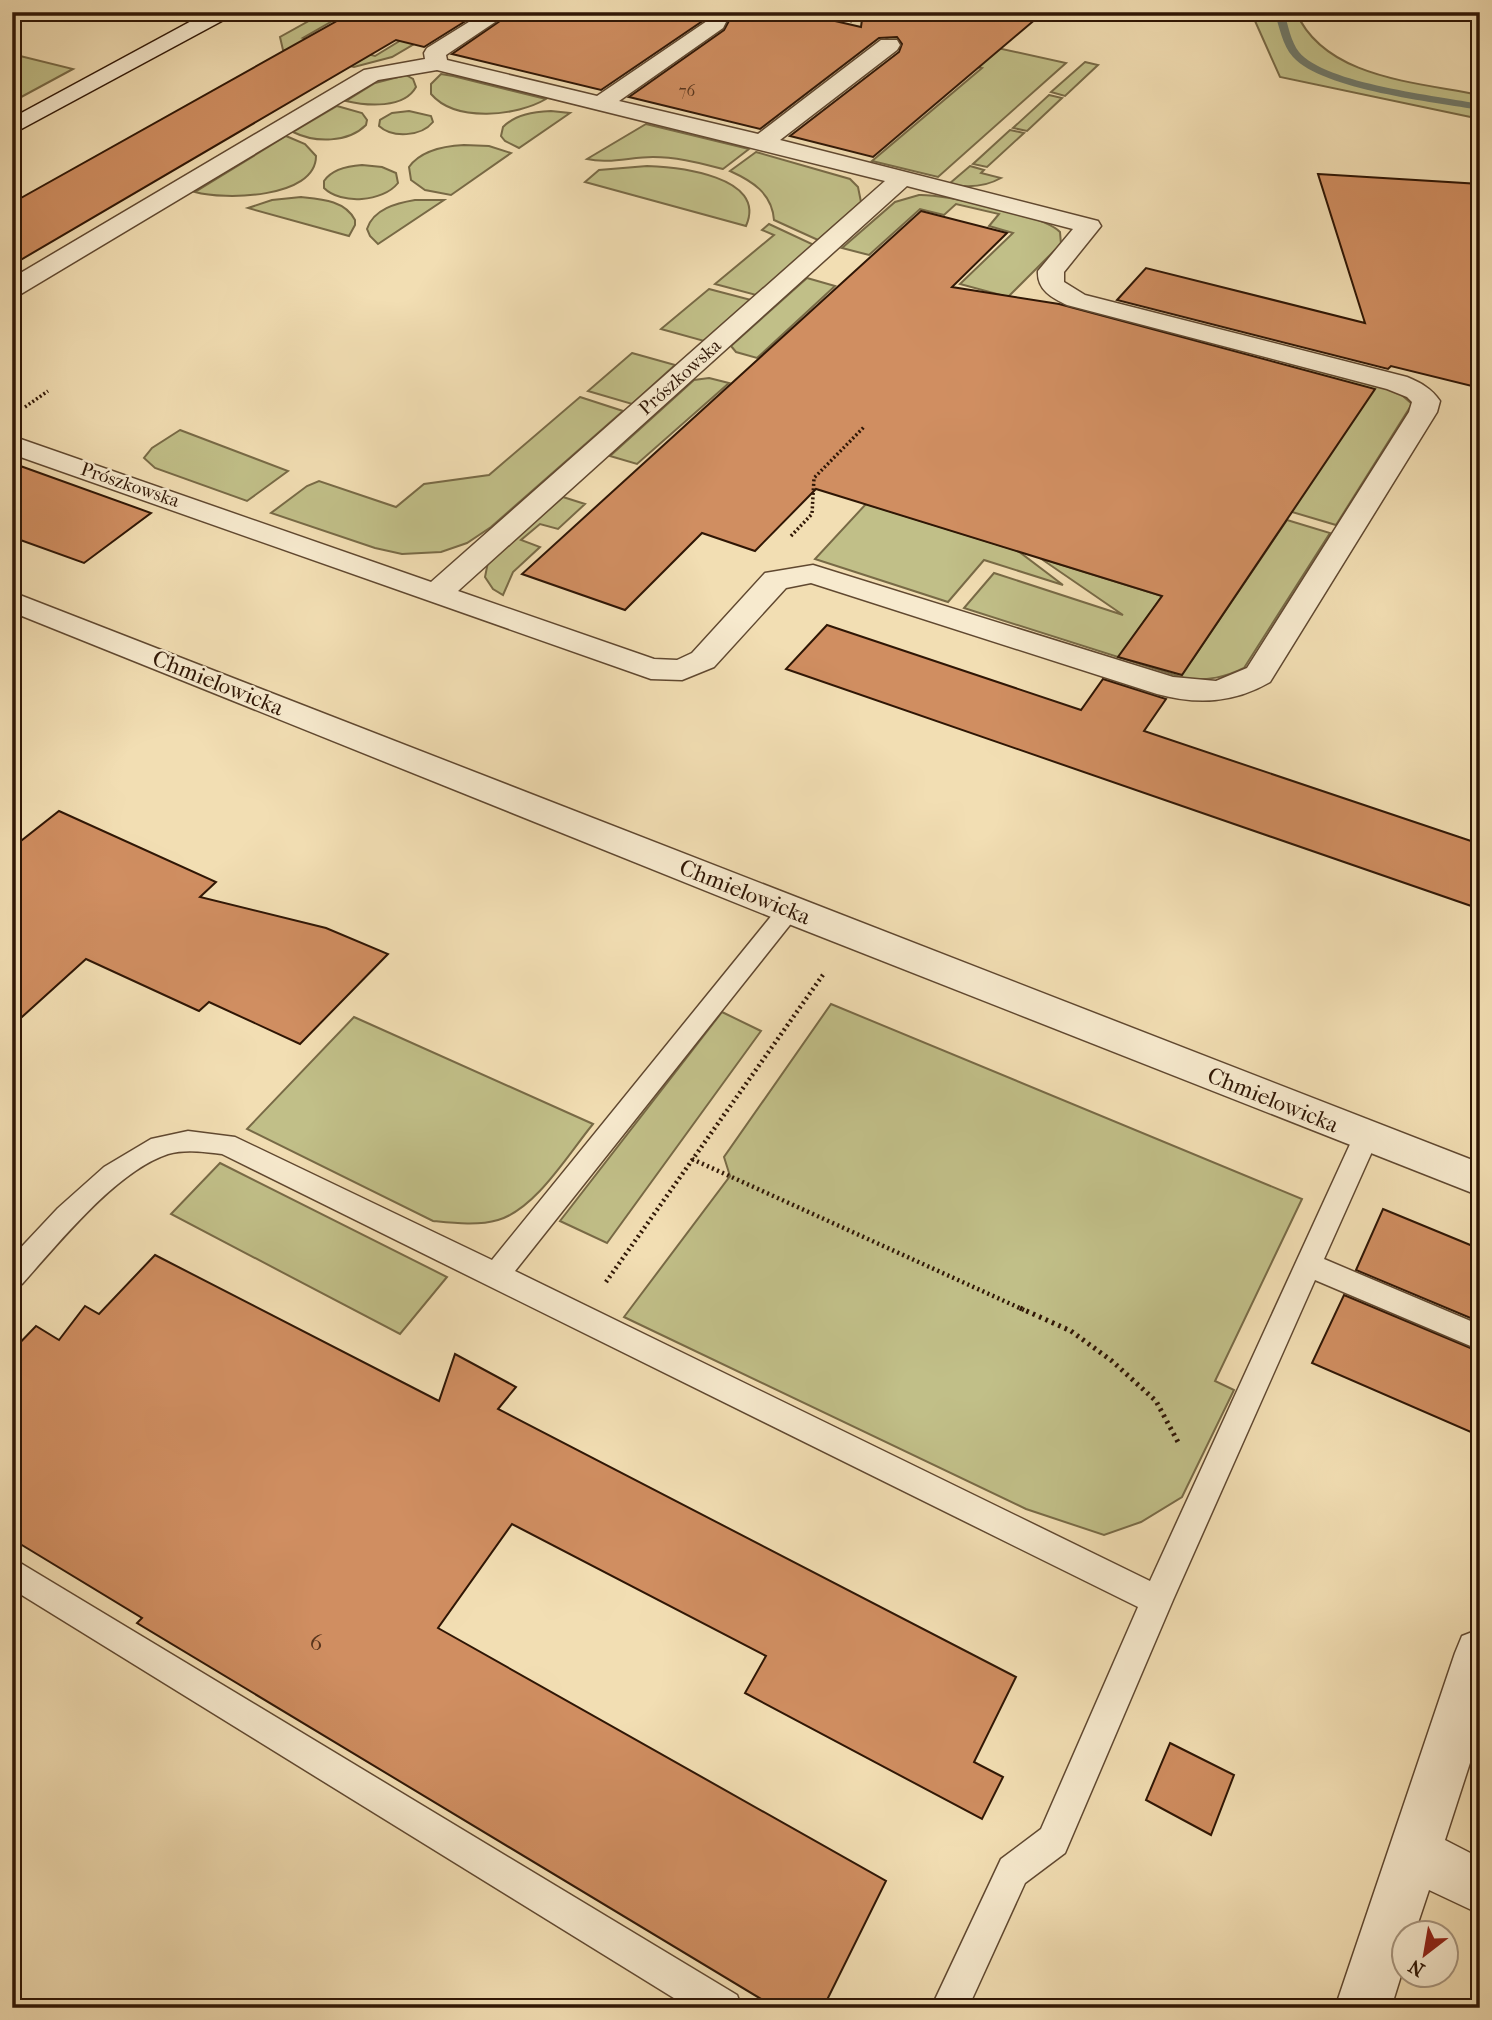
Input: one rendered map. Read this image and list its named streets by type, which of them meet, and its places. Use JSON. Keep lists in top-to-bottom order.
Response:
{
  "streets": {
    "street": ["Prószkowska", "Chmielowicka"]
  },
  "house_numbers": ["76", "6"],
  "north": "bottom left"
}
